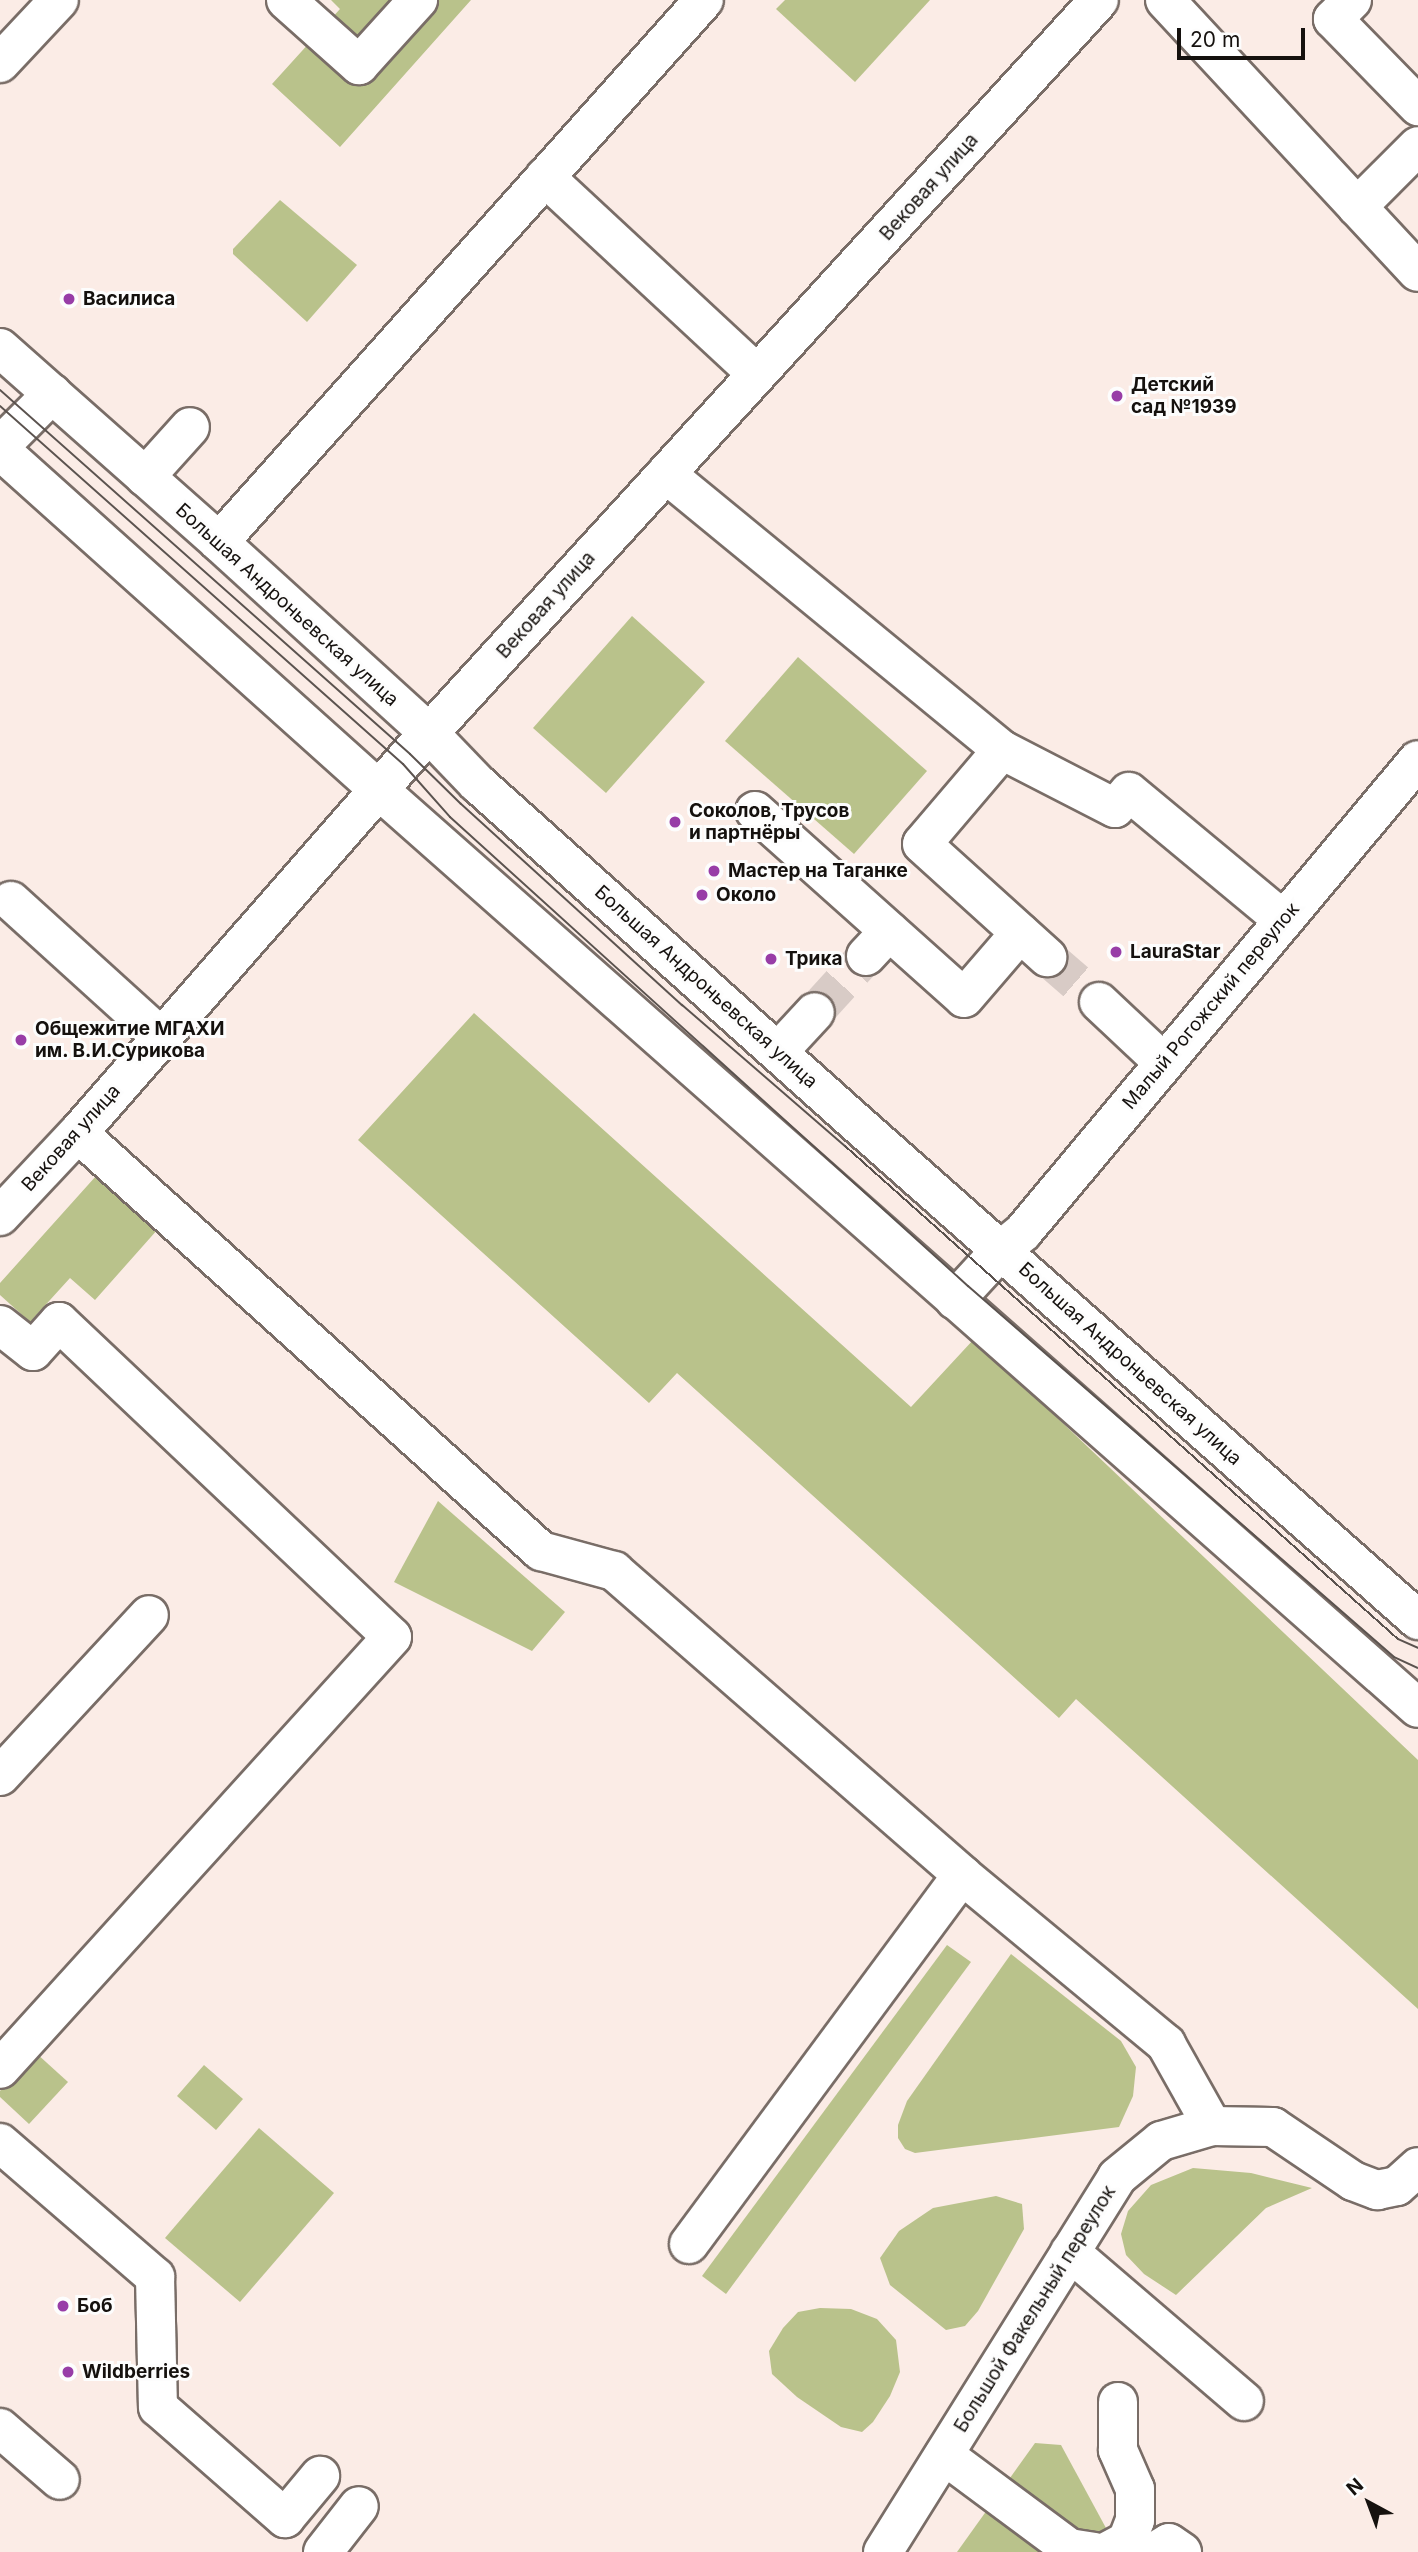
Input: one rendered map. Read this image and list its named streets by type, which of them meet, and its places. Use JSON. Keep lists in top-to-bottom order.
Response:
{
  "streets": {
    "street": [
      "Вековая улица",
      "Большая Андроньевская улица",
      "Малый Рогожский переулок",
      "Большой Факельный переулок"
    ]
  },
  "crossings": [
    ["Вековая улица", "Большая Андроньевская улица"],
    ["Большая Андроньевская улица", "Малый Рогожский переулок"]
  ],
  "places": [
    "Василиса",
    "Детский сад №1939",
    "Соколов, Трусов и партнёры",
    "Мастер на Таганке",
    "Около",
    "LauraStar",
    "Трика",
    "Общежитие МГАХИ им. В.И.Сурикова",
    "Боб",
    "Wildberries"
  ],
  "scale_bar": "20 m",
  "north": "top left"
}
